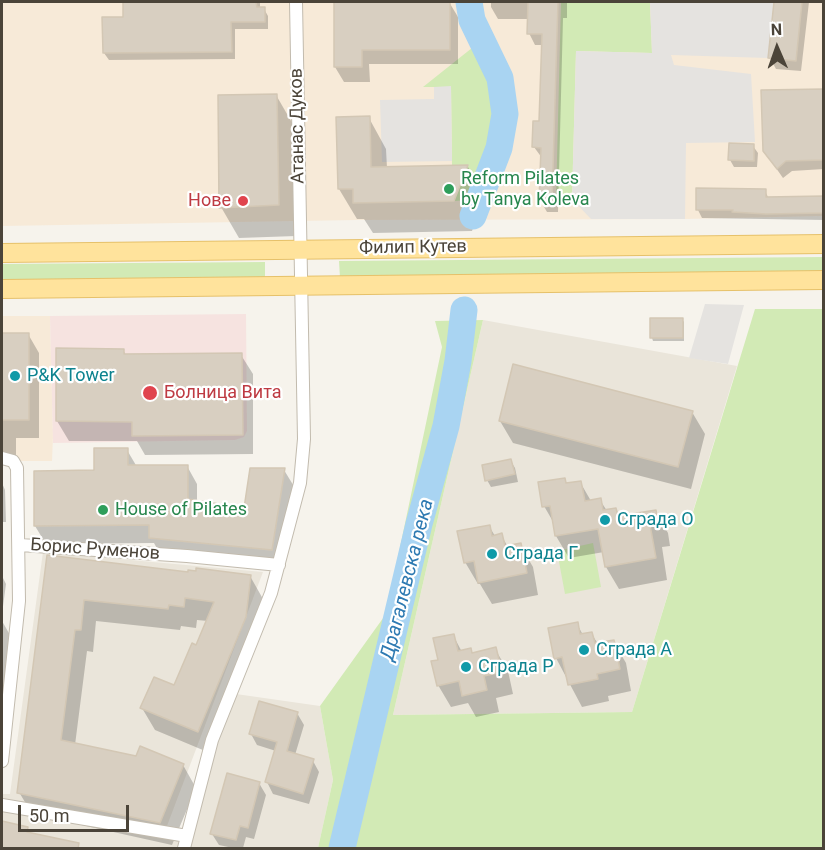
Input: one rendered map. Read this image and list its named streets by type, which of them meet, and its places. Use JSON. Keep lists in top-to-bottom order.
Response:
{
  "streets": {
    "main road": ["Филип Кутев"],
    "street": ["Атанас Дуков", "Борис Руменов"]
  },
  "crossings": [
    ["Атанас Дуков", "Филип Кутев"],
    ["Атанас Дуков", "Борис Руменов"]
  ],
  "water": ["Драгалевска река"],
  "places": [
    "Reform Pilates by Tanya Koleva",
    "Нове",
    "P&K Tower",
    "Болница Вита",
    "House of Pilates",
    "Сграда О",
    "Сграда Г",
    "Сграда А",
    "Сграда Р"
  ],
  "scale_bar": "50 m",
  "north": "top"
}
